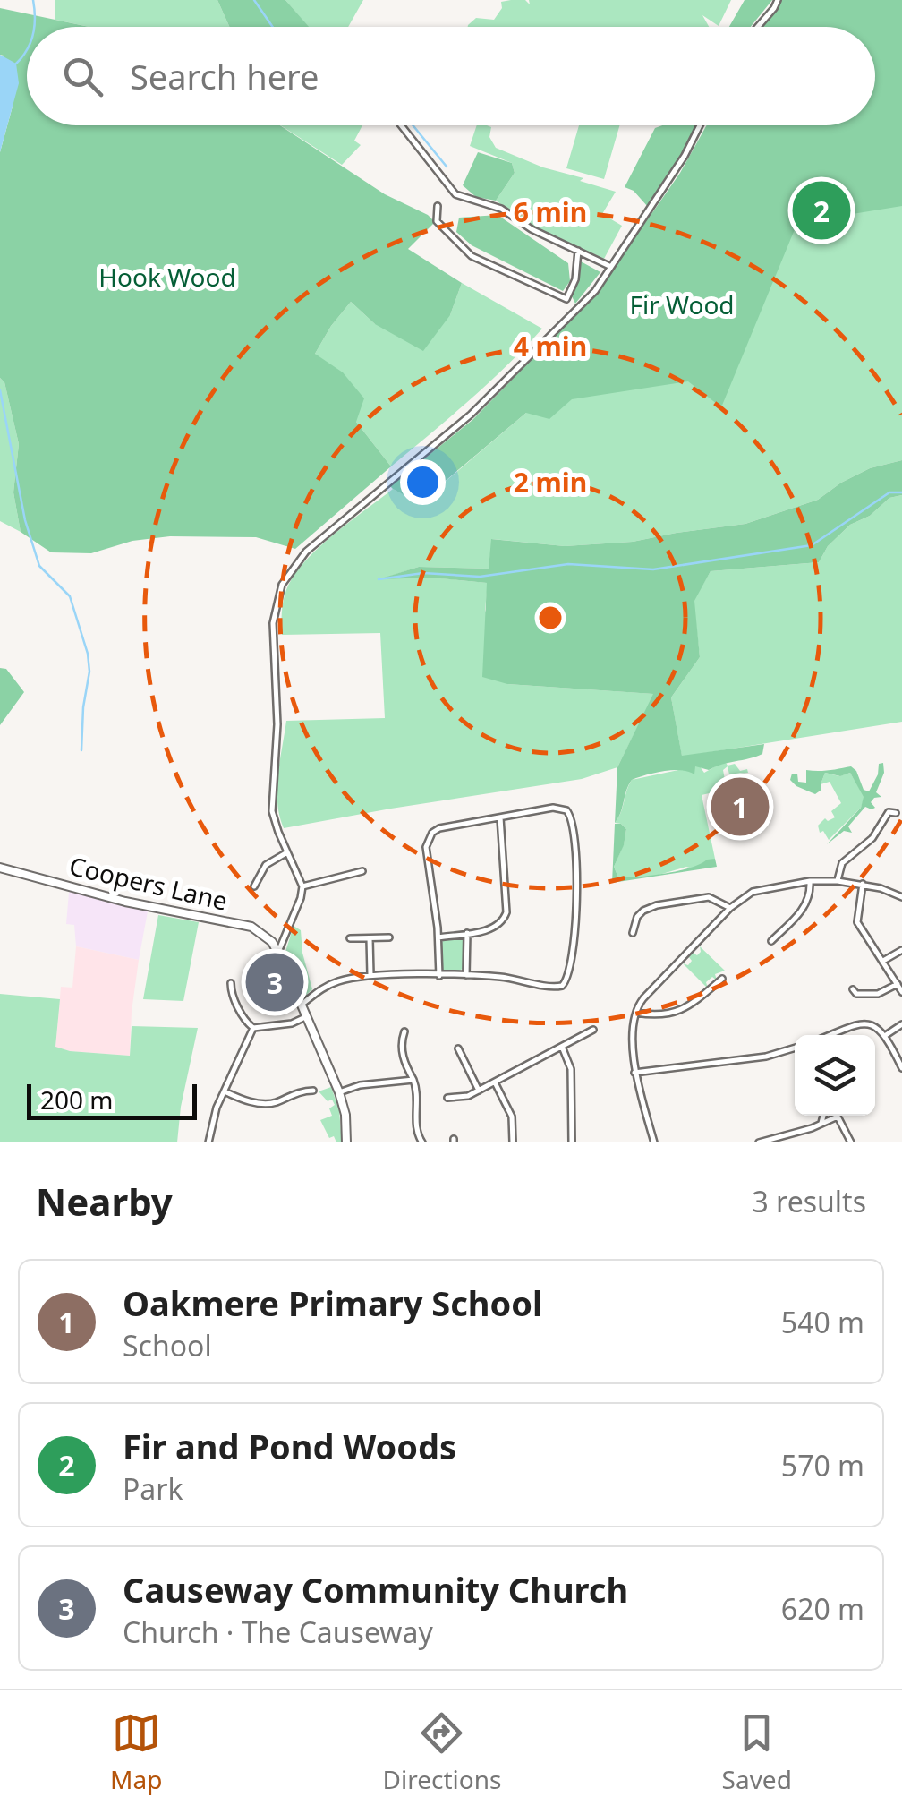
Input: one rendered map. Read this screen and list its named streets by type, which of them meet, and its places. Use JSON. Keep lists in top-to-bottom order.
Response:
{
  "streets": {
    "main road": ["Coopers Lane"]
  },
  "parks": ["Hook Wood", "Fir Wood"],
  "scale_bar": "200 m",
  "page": {
    "search": "Search here",
    "pins": ["2", "1", "3"],
    "scale": "200 m",
    "heading": ["Nearby", "3 results"],
    "list": [
      {
        "mark": "1",
        "name": "Oakmere Primary School",
        "note": "School",
        "value": "540 m"
      },
      {
        "mark": "2",
        "name": "Fir and Pond Woods",
        "note": "Park",
        "value": "570 m"
      },
      {
        "mark": "3",
        "name": "Causeway Community Church",
        "note": "Church · The Causeway",
        "value": "620 m"
      }
    ],
    "nav": ["Map", "Directions", "Saved"]
  },
  "rings": ["6 min", "4 min", "2 min"]
}
